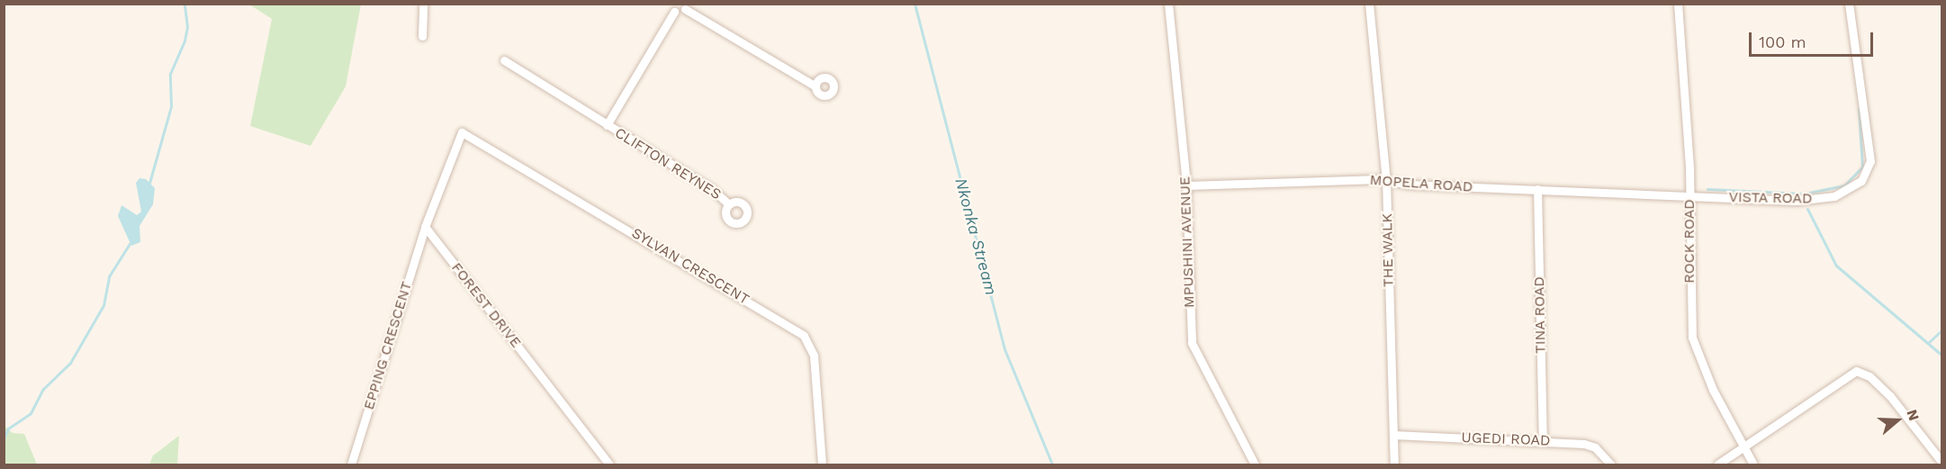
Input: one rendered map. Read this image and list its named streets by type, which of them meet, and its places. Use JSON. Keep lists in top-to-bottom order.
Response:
{
  "streets": {
    "street": [
      "CLIFTON REYNES",
      "MOPELA ROAD",
      "VISTA ROAD",
      "ROCK ROAD",
      "MPUSHINI AVENUE",
      "THE WALK",
      "SYLVAN CRESCENT",
      "FOREST DRIVE",
      "TINA ROAD",
      "EPPING CRESCENT",
      "UGEDI ROAD"
    ]
  },
  "crossings": [
    ["MOPELA ROAD", "VISTA ROAD"],
    ["MOPELA ROAD", "ROCK ROAD"],
    ["MOPELA ROAD", "MPUSHINI AVENUE"],
    ["MOPELA ROAD", "THE WALK"],
    ["MOPELA ROAD", "TINA ROAD"],
    ["VISTA ROAD", "ROCK ROAD"],
    ["THE WALK", "UGEDI ROAD"],
    ["SYLVAN CRESCENT", "FOREST DRIVE"],
    ["SYLVAN CRESCENT", "EPPING CRESCENT"],
    ["FOREST DRIVE", "EPPING CRESCENT"],
    ["TINA ROAD", "UGEDI ROAD"]
  ],
  "water": ["Nkonka Stream"],
  "scale_bar": "100 m",
  "north": "right"
}
